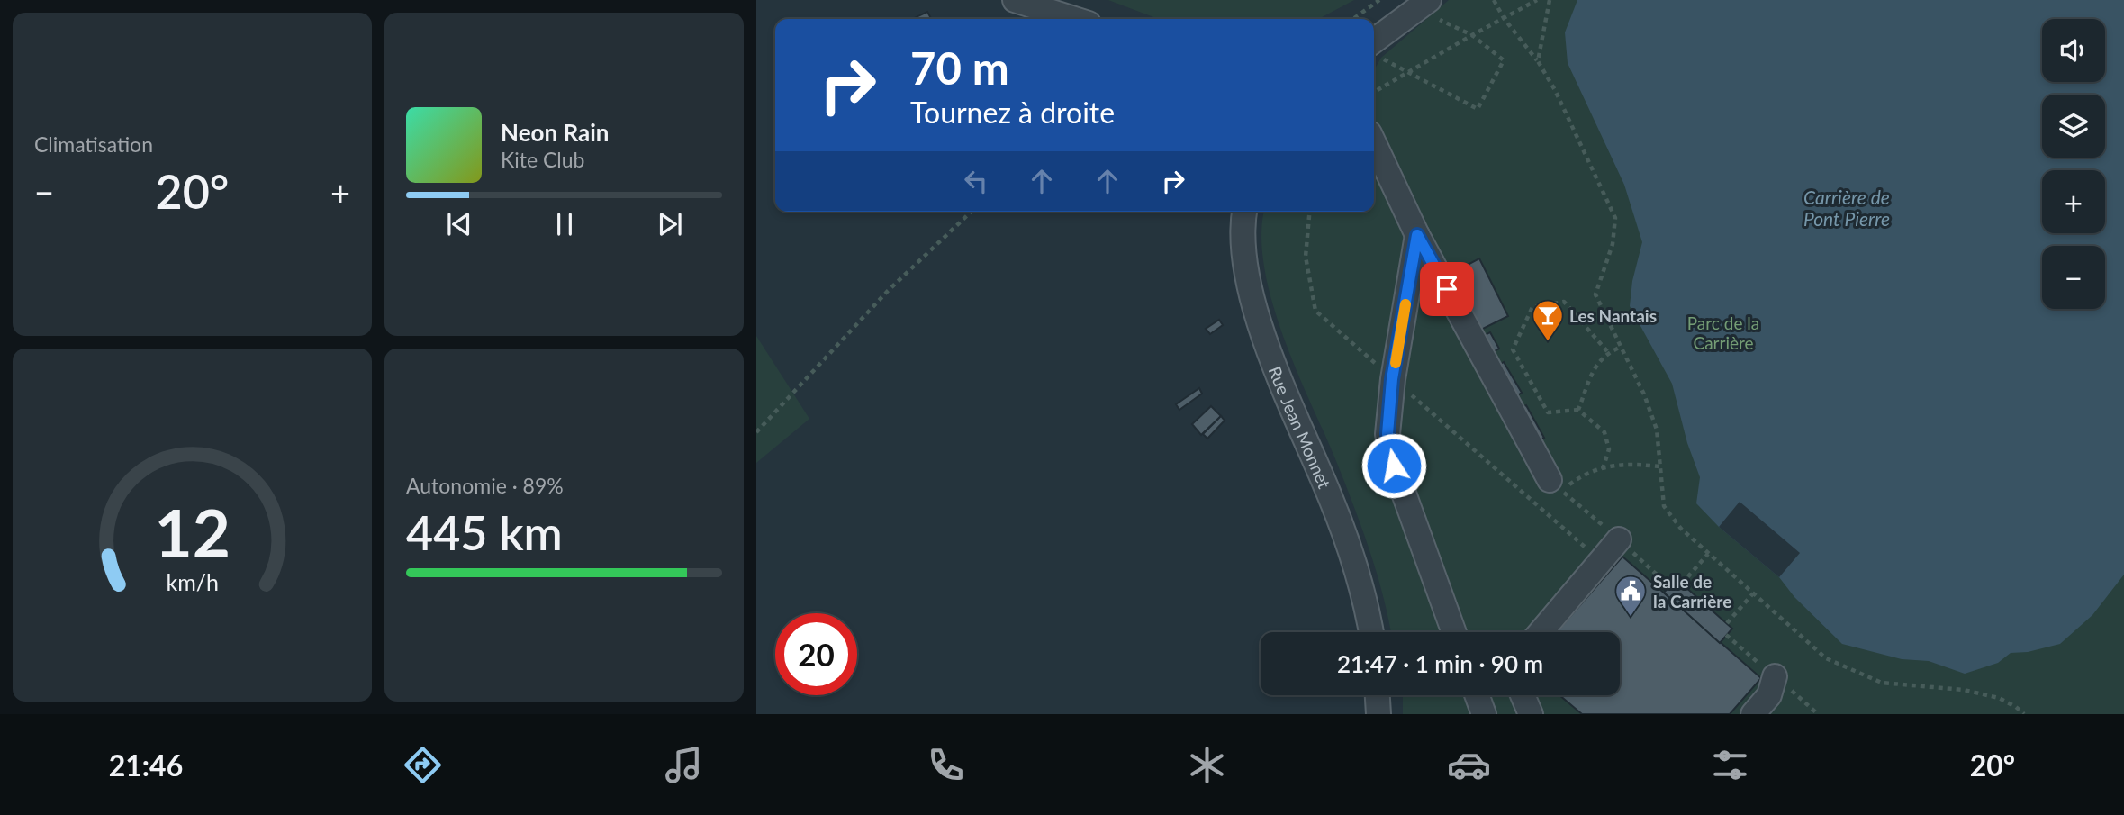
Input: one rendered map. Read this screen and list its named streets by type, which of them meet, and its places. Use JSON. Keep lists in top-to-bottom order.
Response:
{
  "streets": {
    "street": ["Rue Jean Monnet"]
  },
  "water": ["Carrière de Pont Pierre"],
  "parks": ["Parc de la Carrière"],
  "places": {
    "bar": ["Les Nantais"],
    "public building": ["Salle de la Carrière"]
  },
  "page": {
    "tile": [
      "Climatisation",
      ["Autonomie · 89%", "445 km"]
    ],
    "map_buttons": ["+", "−"],
    "turn": ["70 m", "Tournez à droite"],
    "song": ["Neon Rain", "Kite Club"],
    "heat": ["−", "20°", "+"],
    "limit": "20",
    "trip": "21:47 · 1 min · 90 m",
    "tabs": ["21:46", "20°"],
    "gauge": ["12", "km/h"]
  }
}
